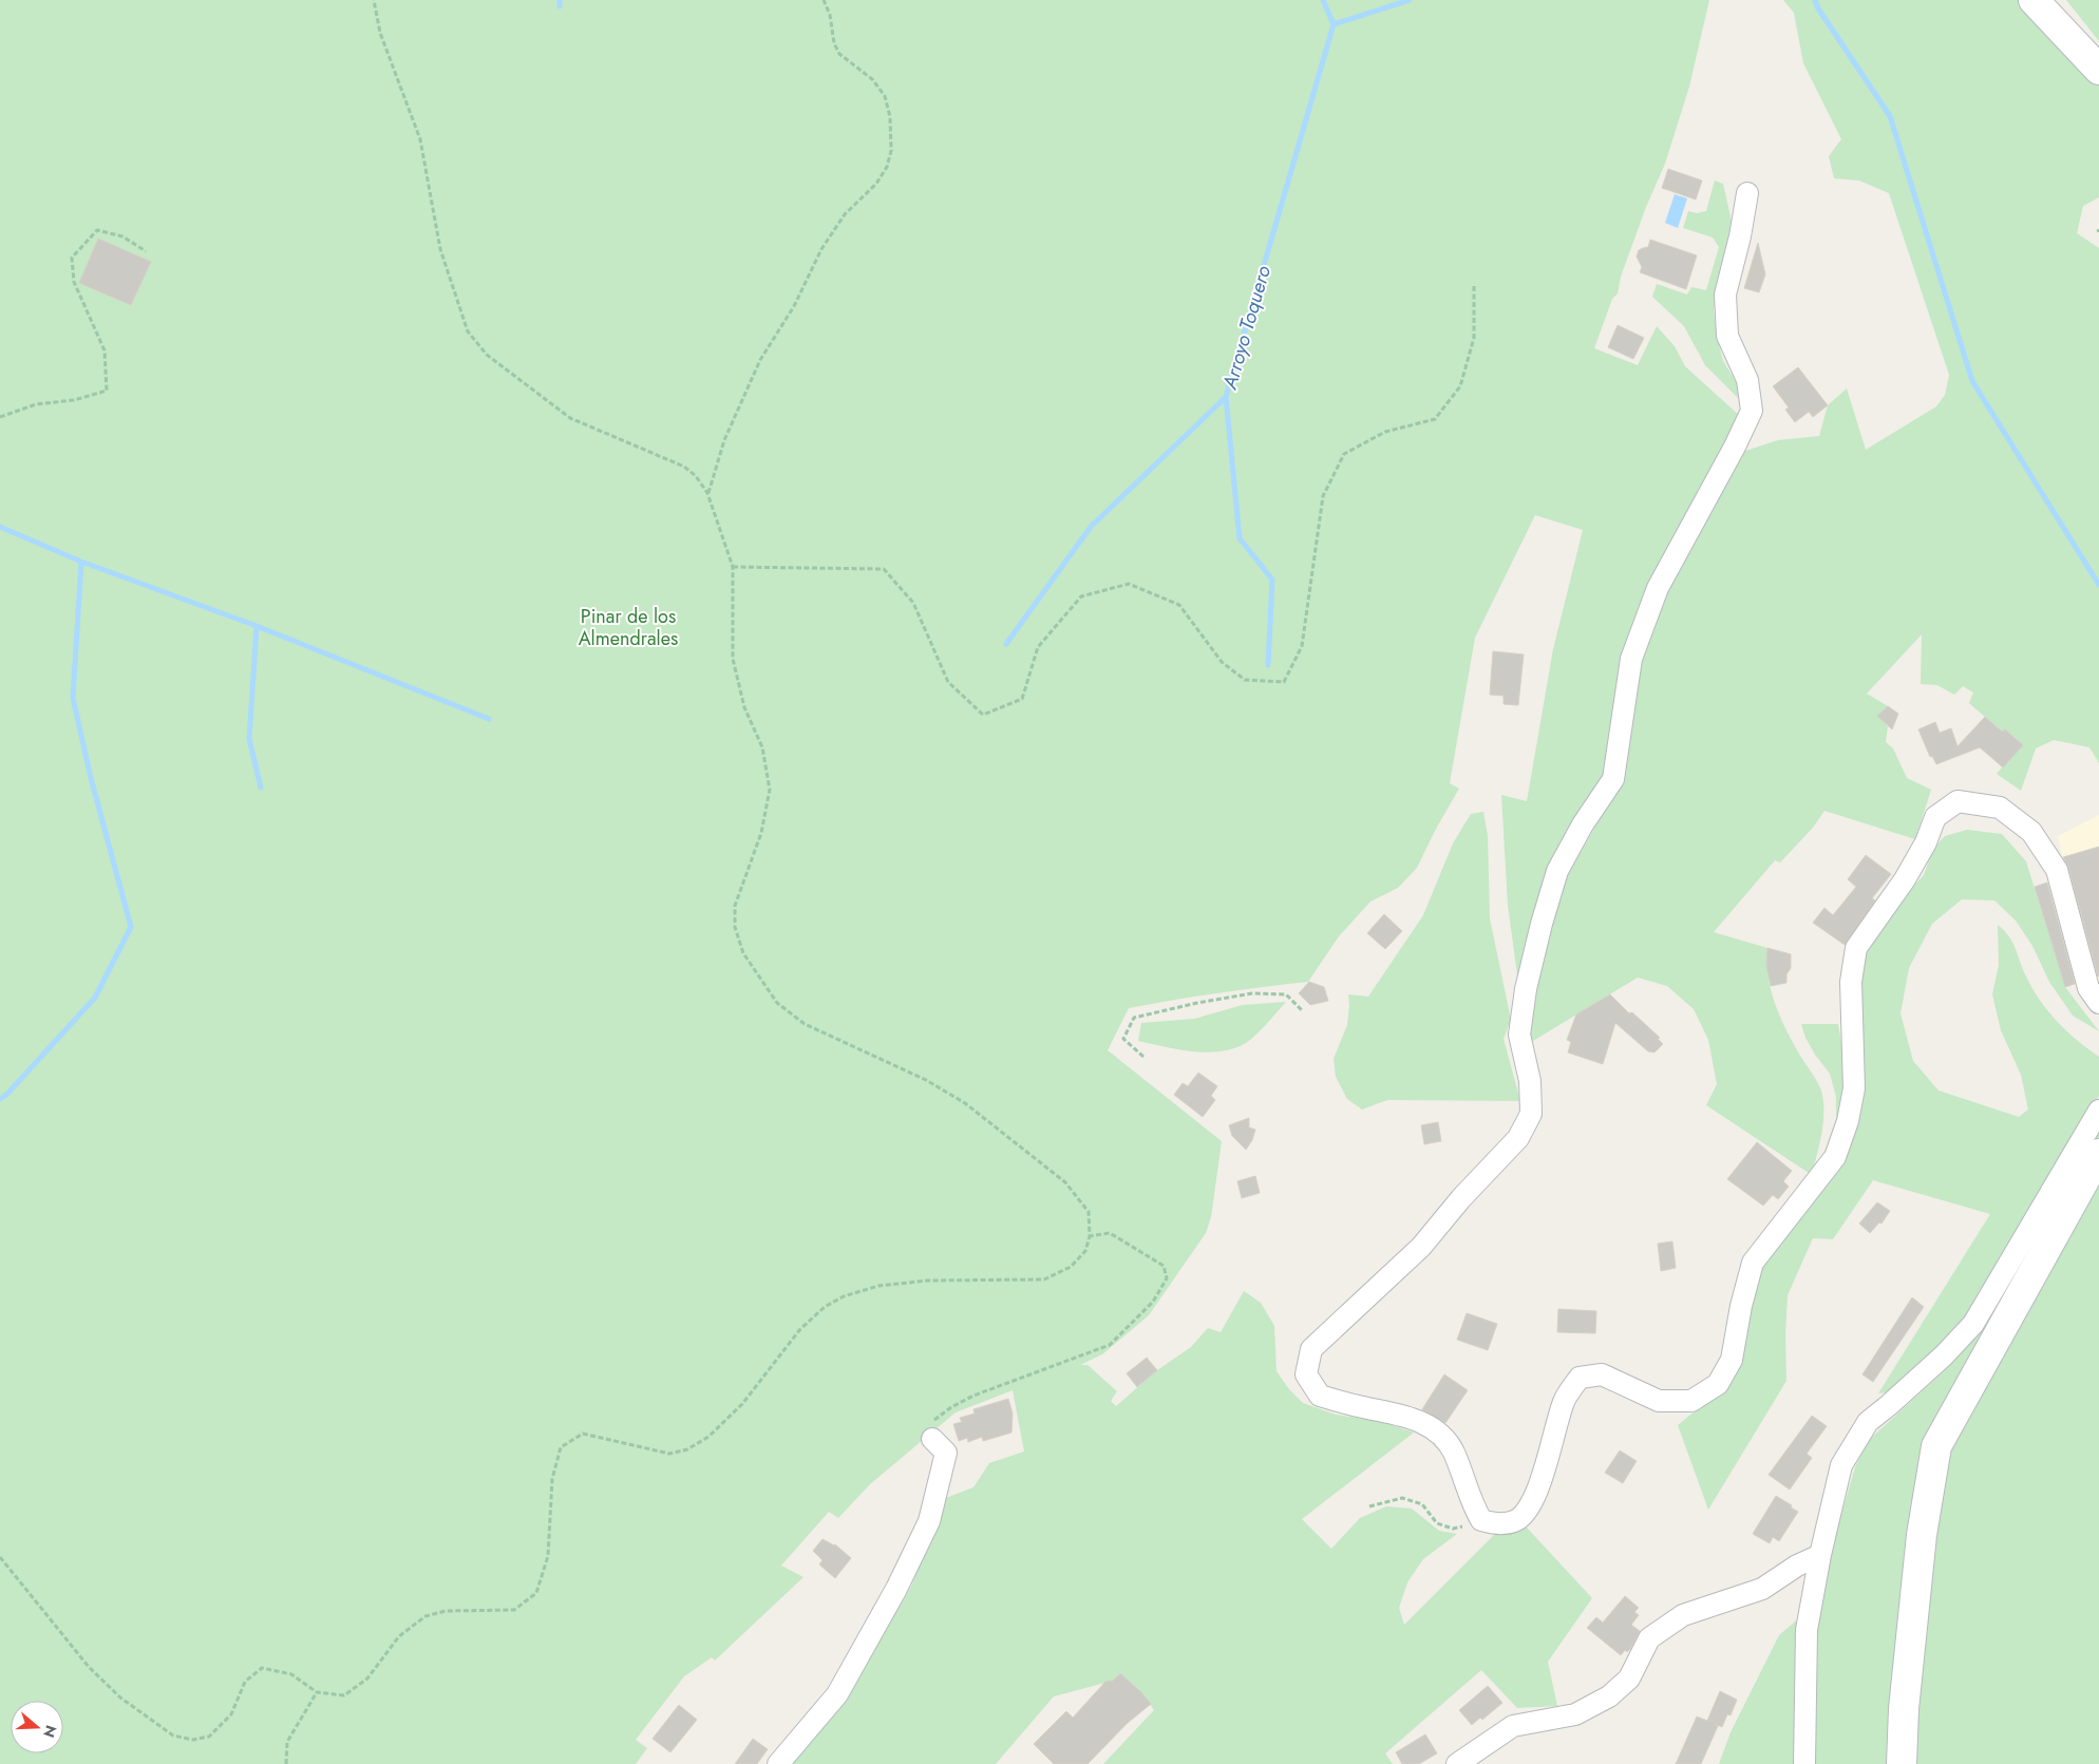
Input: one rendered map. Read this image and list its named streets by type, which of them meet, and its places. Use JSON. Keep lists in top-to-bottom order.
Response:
{
  "water": ["Arroyo Toquero"],
  "parks": ["Pinar de los Almendrales"],
  "north": "right"
}
